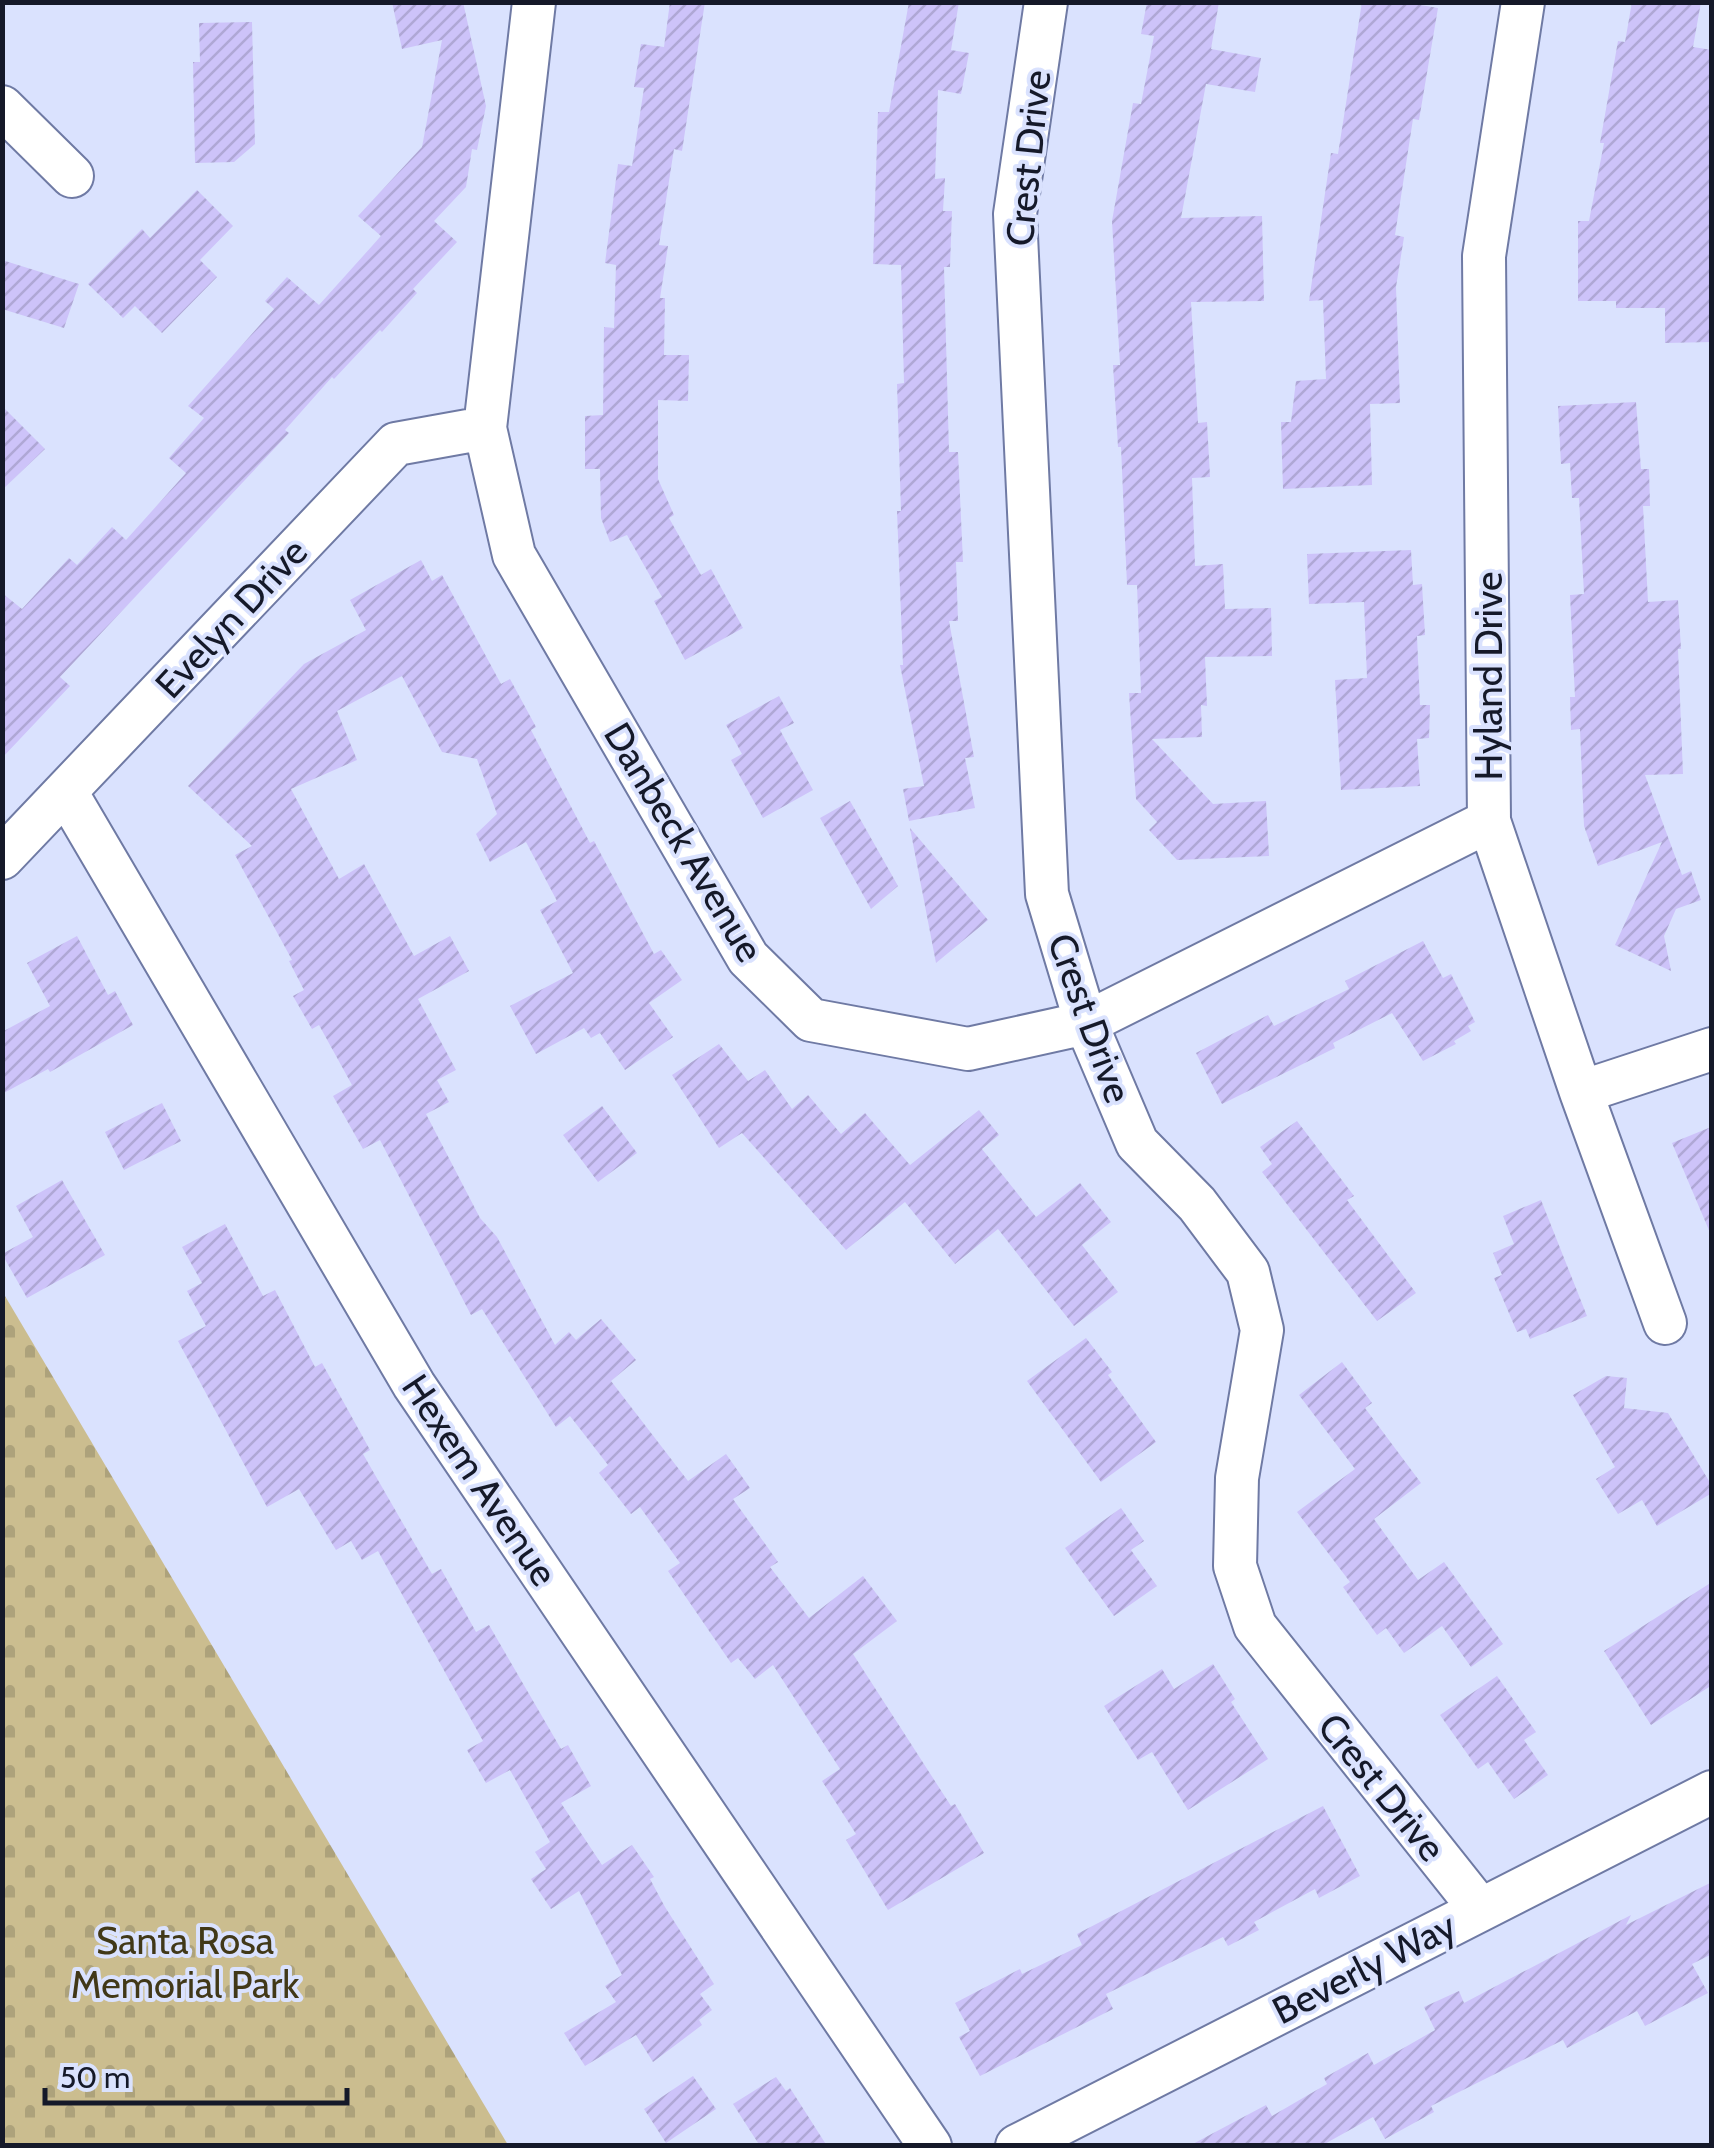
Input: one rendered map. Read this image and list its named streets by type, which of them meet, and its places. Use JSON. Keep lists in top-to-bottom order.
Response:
{
  "streets": {
    "street": [
      "Crest Drive",
      "Evelyn Drive",
      "Hyland Drive",
      "Danbeck Avenue",
      "Hexem Avenue",
      "Beverly Way"
    ]
  },
  "crossings": [
    ["Crest Drive", "Danbeck Avenue"],
    ["Crest Drive", "Beverly Way"],
    ["Evelyn Drive", "Danbeck Avenue"],
    ["Evelyn Drive", "Hexem Avenue"],
    ["Hyland Drive", "Danbeck Avenue"]
  ],
  "parks": ["Santa Rosa Memorial Park"],
  "scale_bar": "50 m"
}
